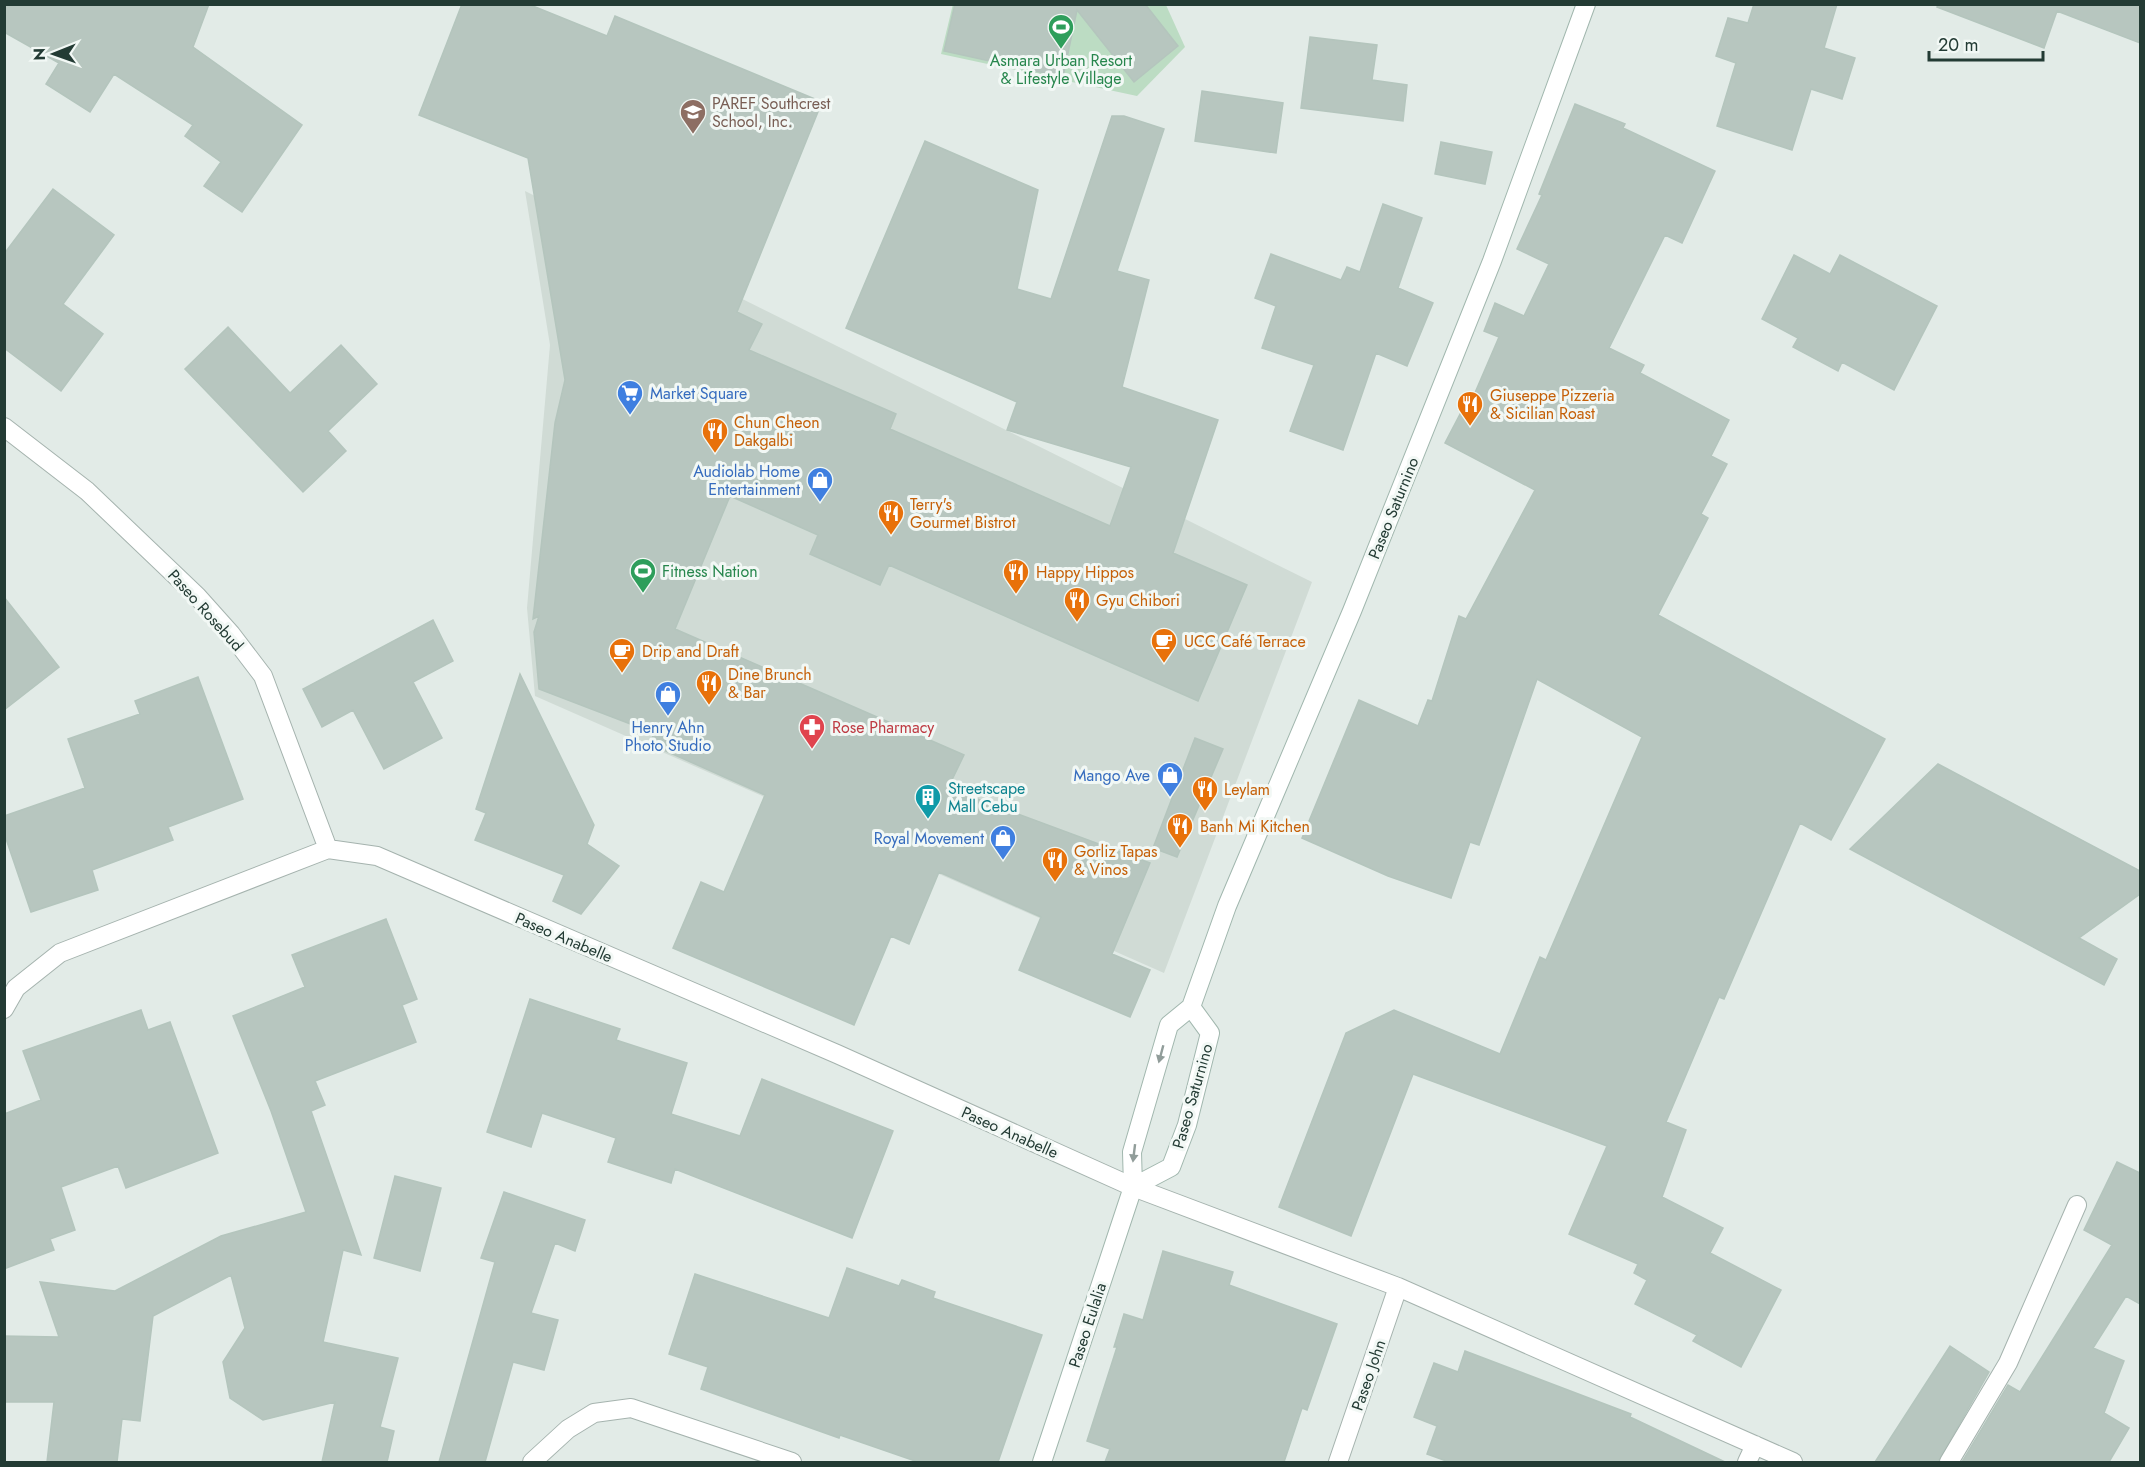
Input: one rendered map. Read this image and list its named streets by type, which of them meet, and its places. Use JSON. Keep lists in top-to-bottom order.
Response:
{
  "streets": {
    "street": [
      "Paseo Saturnino",
      "Paseo Rosebud",
      "Paseo Anabelle",
      "Paseo Eulalia",
      "Paseo John"
    ]
  },
  "crossings": [
    ["Paseo Saturnino", "Paseo Anabelle"],
    ["Paseo Saturnino", "Paseo Eulalia"],
    ["Paseo Rosebud", "Paseo Anabelle"],
    ["Paseo Anabelle", "Paseo Eulalia"],
    ["Paseo Anabelle", "Paseo John"]
  ],
  "places": {
    "sports": ["Asmara Urban Resort & Lifestyle Village", "Fitness Nation"],
    "school or university": ["PAREF Southcrest School, Inc."],
    "supermarket": ["Market Square"],
    "restaurant": [
      "Giuseppe Pizzeria & Sicilian Roast",
      "Chun Cheon Dakgalbi",
      "Terry's Gourmet Bistrot",
      "Happy Hippos",
      "Gyu Chibori",
      "Dine Brunch & Bar",
      "Leylam",
      "Banh Mi Kitchen",
      "Gorliz Tapas & Vinos"
    ],
    "shop": [
      "Audiolab Home Entertainment",
      "Henry Ahn Photo Studio",
      "Mango Ave",
      "Royal Movement"
    ],
    "cafe": ["UCC Café Terrace", "Drip and Draft"],
    "pharmacy": ["Rose Pharmacy"],
    "building": ["Streetscape Mall Cebu"]
  },
  "scale_bar": "20 m",
  "north": "left"
}
